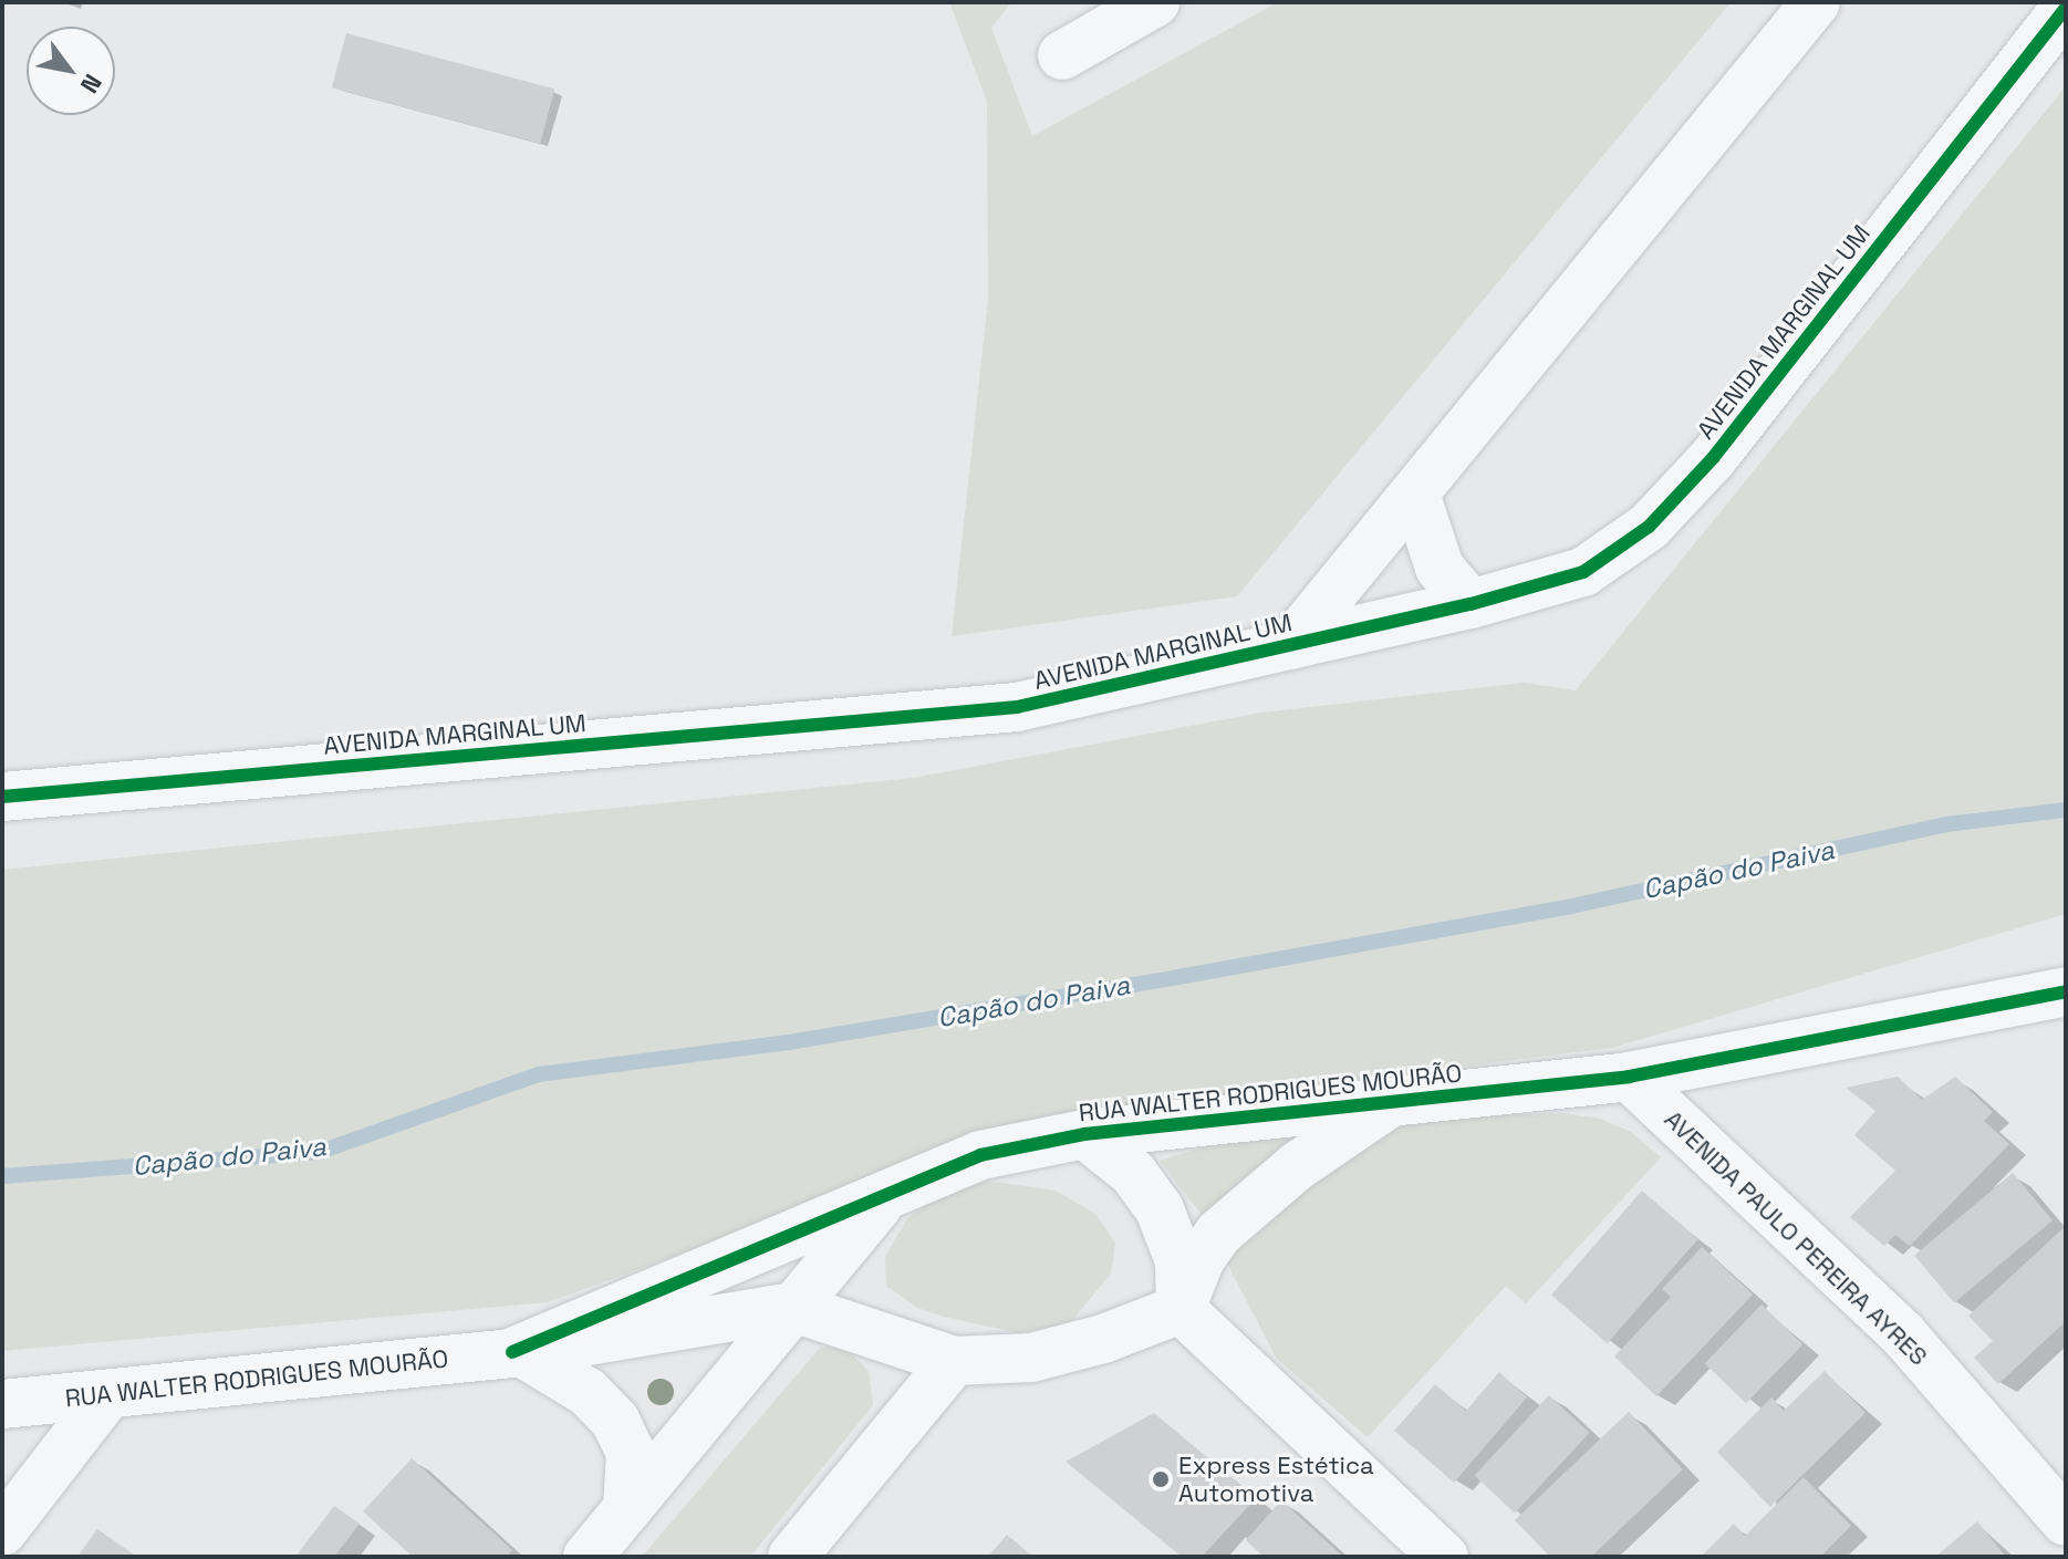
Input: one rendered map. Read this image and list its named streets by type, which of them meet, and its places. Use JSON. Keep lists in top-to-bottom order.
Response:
{
  "streets": {
    "street": ["AVENIDA MARGINAL UM", "RUA WALTER RODRIGUES MOURÃO", "AVENIDA PAULO PEREIRA AYRES"]
  },
  "crossings": [
    ["RUA WALTER RODRIGUES MOURÃO", "AVENIDA PAULO PEREIRA AYRES"]
  ],
  "water": ["Capão do Paiva"],
  "places": ["Express Estética Automotiva"],
  "north": "bottom right"
}
